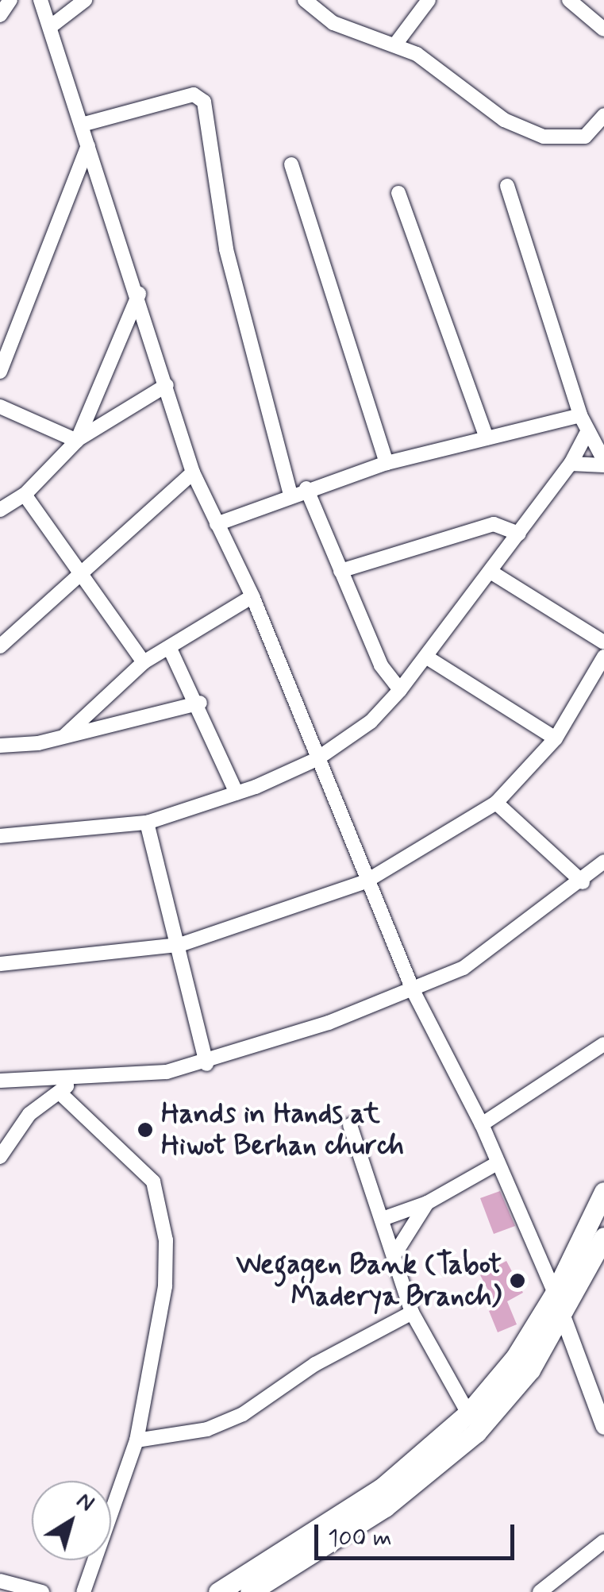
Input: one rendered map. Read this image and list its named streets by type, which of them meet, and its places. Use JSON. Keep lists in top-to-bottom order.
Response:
{
  "places": ["Hands in Hands at Hiwot Berhan church", "Wegagen Bank (Tabot Maderya Branch)"],
  "scale_bar": "100 m",
  "north": "top right"
}
